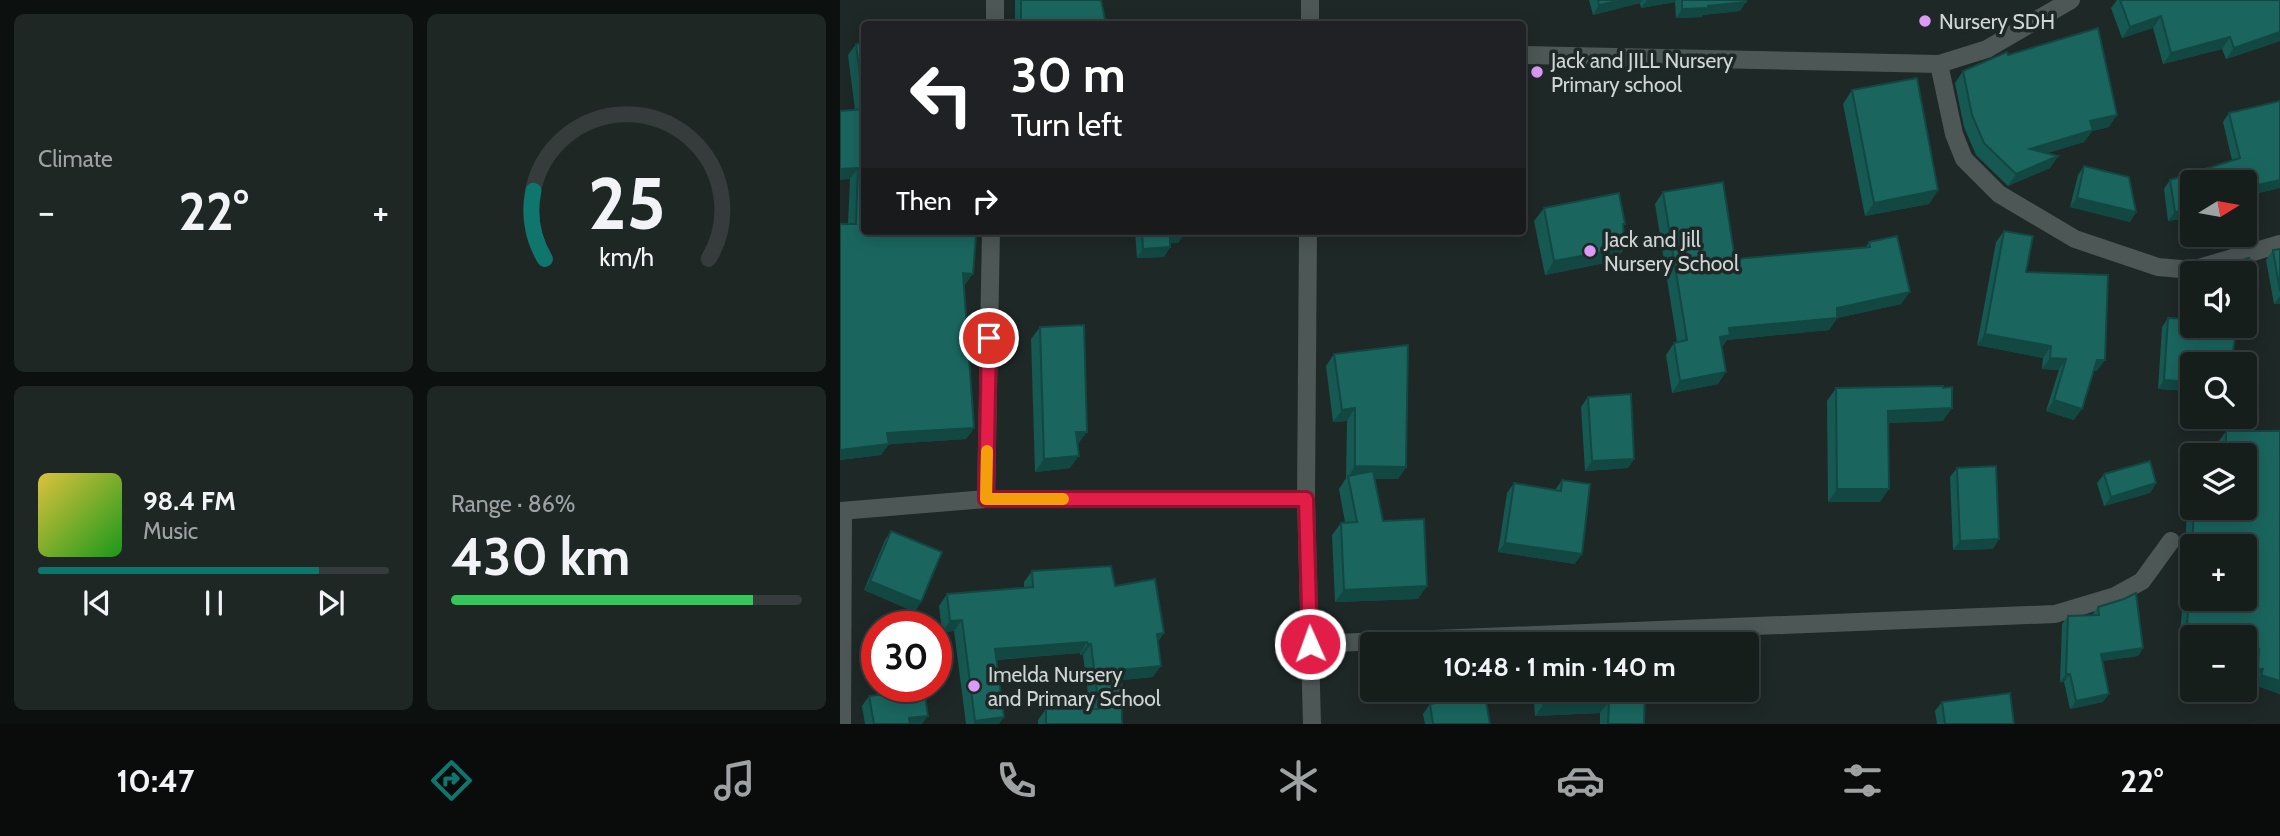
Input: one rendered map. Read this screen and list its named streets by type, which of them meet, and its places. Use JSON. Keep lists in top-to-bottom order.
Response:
{
  "places": [
    "Nursery SDH",
    "Jack and JILL Nursery Primary school",
    "Jack and Jill Nursery School",
    "Imelda Nursery and Primary School"
  ],
  "north": "right",
  "page": {
    "tile": [
      "Climate",
      ["Range · 86%", "430 km"]
    ],
    "turn": ["30 m", "Turn left"],
    "then": "Then",
    "map_buttons": ["+", "−"],
    "heat": ["−", "22°", "+"],
    "song": ["98.4 FM", "Music"],
    "limit": "30",
    "trip": "10:48 · 1 min · 140 m",
    "tabs": ["10:47", "22°"],
    "gauge": ["25", "km/h"]
  }
}
